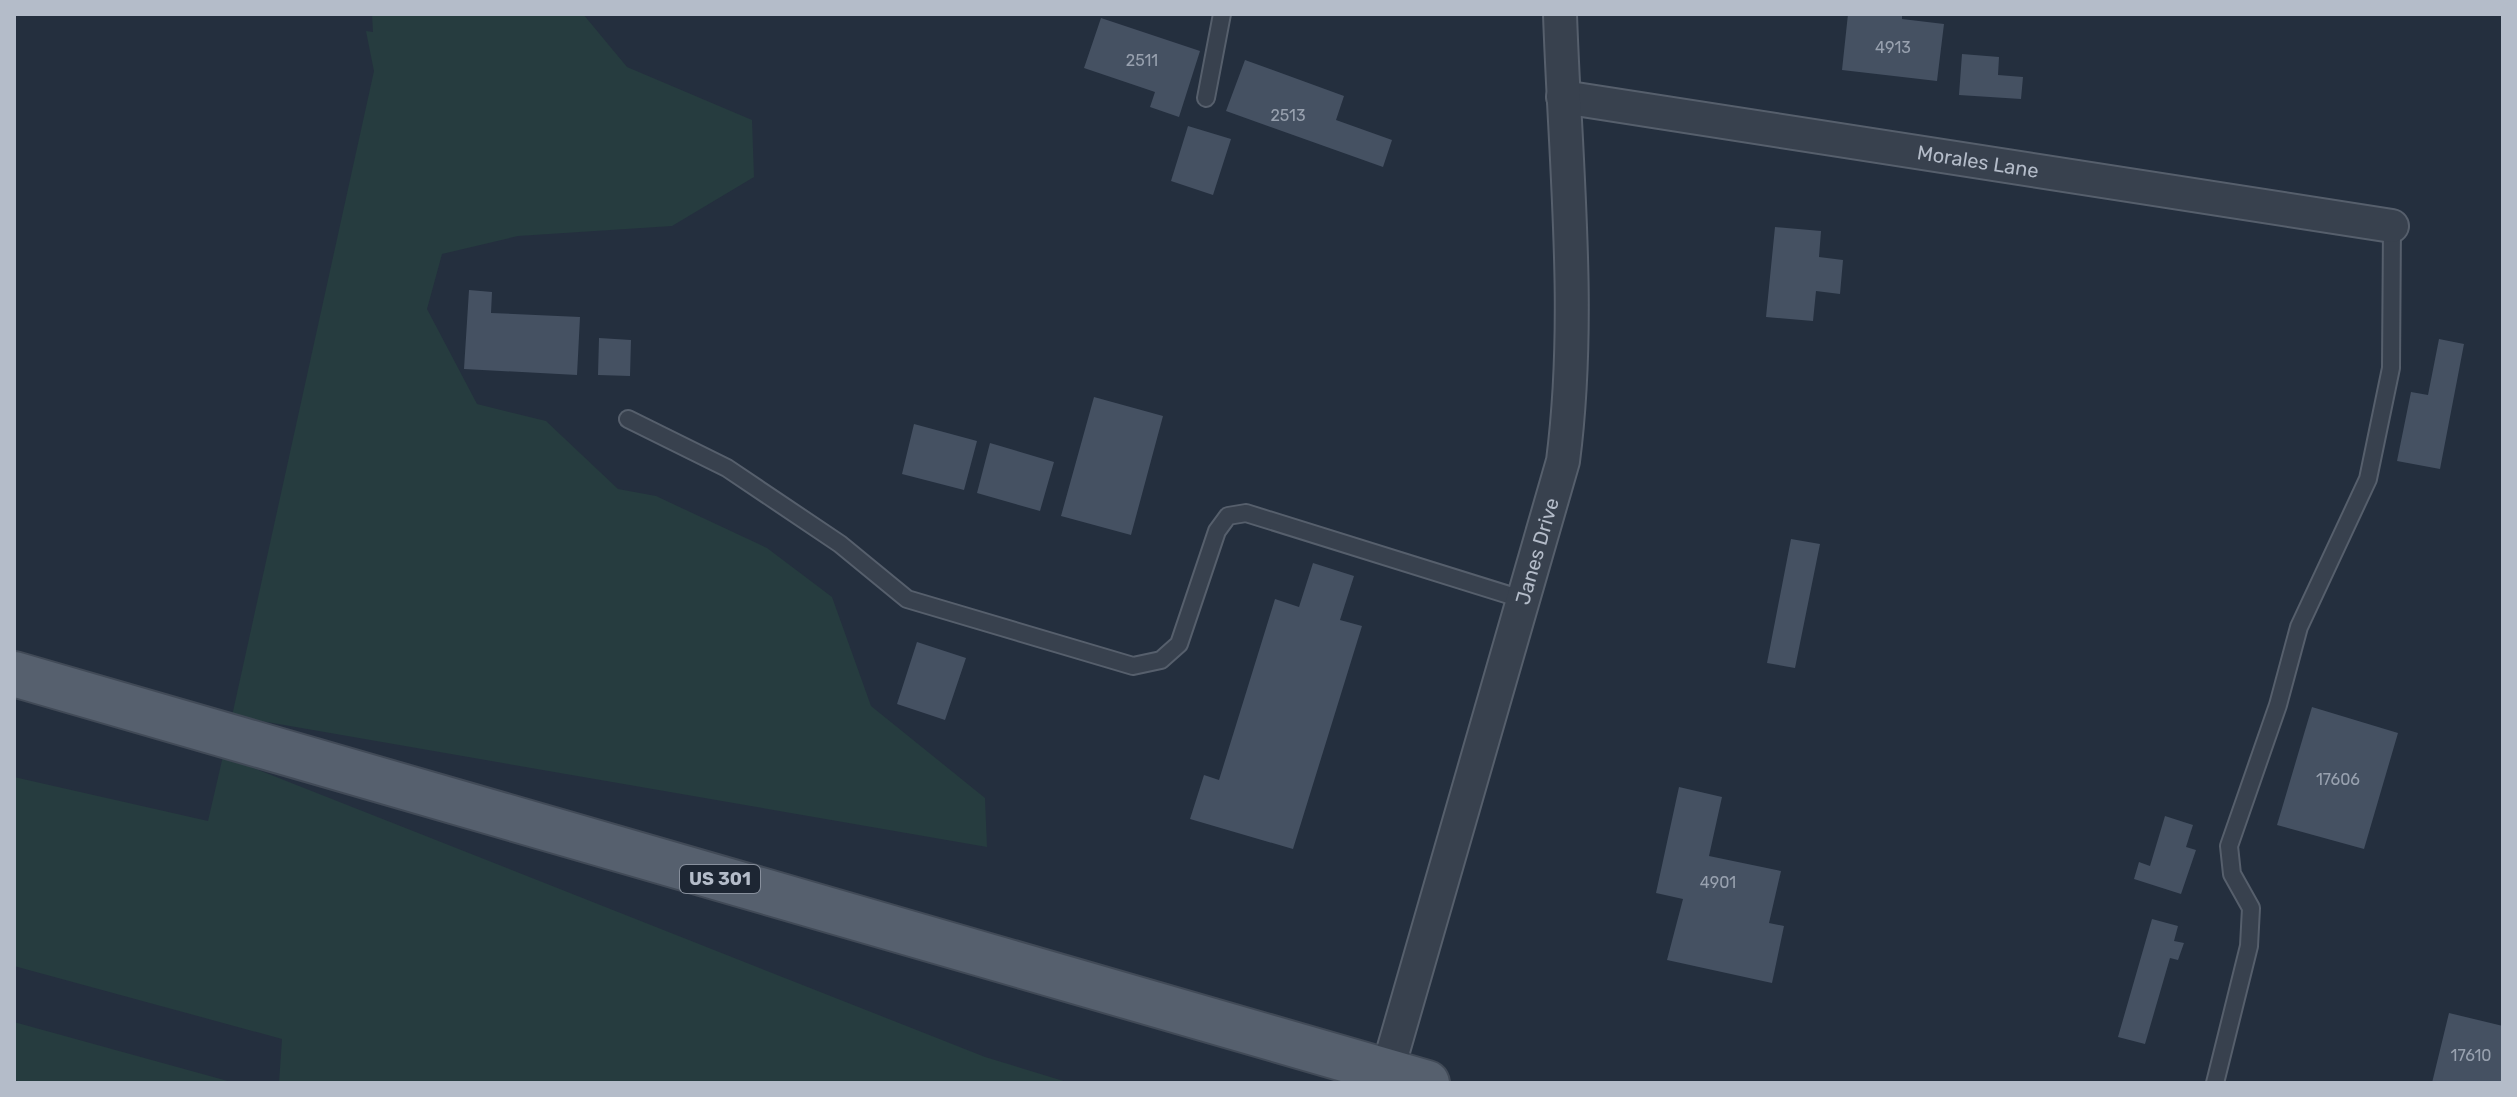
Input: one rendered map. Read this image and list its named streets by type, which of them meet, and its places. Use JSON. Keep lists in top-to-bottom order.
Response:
{
  "streets": {
    "main road": ["US 301"],
    "street": ["Morales Lane", "Janes Drive"]
  },
  "crossings": [
    ["Morales Lane", "Janes Drive"],
    ["Janes Drive", "US 301"]
  ],
  "house_numbers": [
    "4913",
    "2511",
    "2513",
    "17606",
    "4901",
    "17610"
  ]
}
